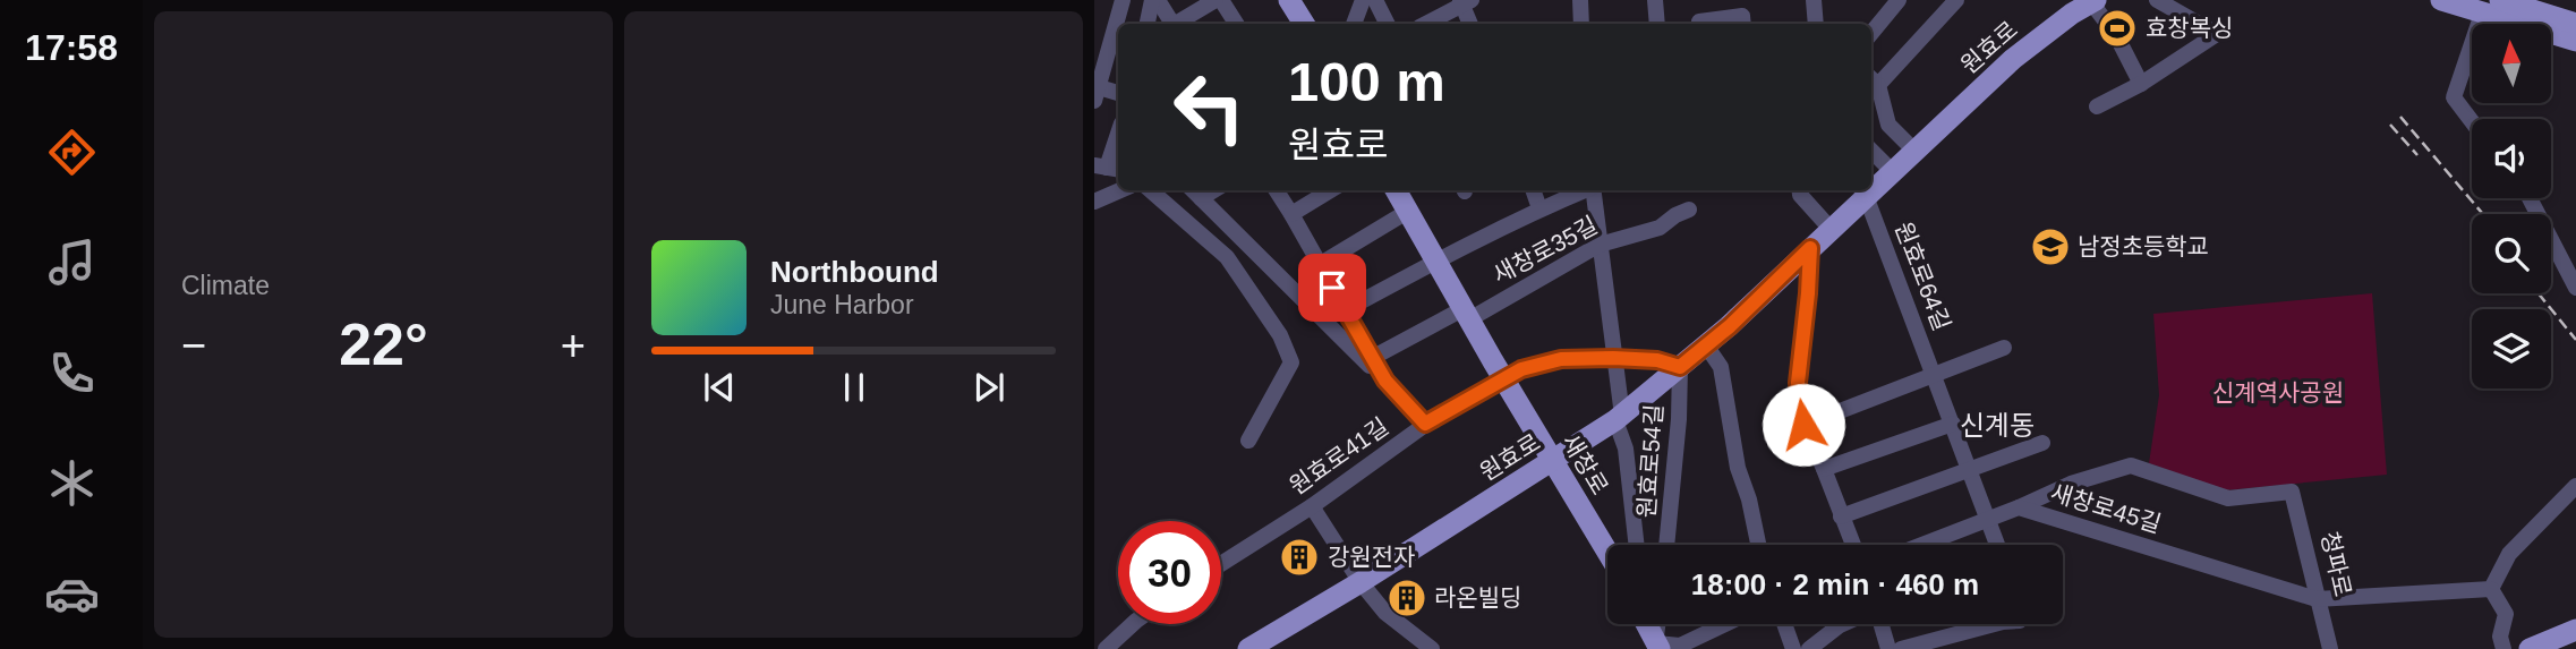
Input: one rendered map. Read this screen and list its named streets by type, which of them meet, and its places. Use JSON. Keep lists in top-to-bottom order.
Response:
{
  "streets": {
    "main road": ["원효로", "새창로"],
    "street": [
      "새창로35길",
      "원효로64길",
      "원효로41길",
      "원효로54길",
      "새창로45길",
      "청파로"
    ]
  },
  "crossings": [
    ["원효로", "원효로64길"],
    ["원효로", "원효로54길"],
    ["원효로", "새창로"],
    ["새창로35길", "새창로"],
    ["원효로64길", "새창로45길"],
    ["원효로41길", "새창로"],
    ["새창로45길", "청파로"]
  ],
  "districts": ["신계동"],
  "parks": ["신계역사공원"],
  "places": {
    "sports": ["효창복싱"],
    "school or university": ["남정초등학교"],
    "building": ["강원전자", "라온빌딩"]
  },
  "north": "top",
  "page": {
    "tabs": "17:58",
    "tile": "Climate",
    "turn": ["100 m", "원효로"],
    "song": ["Northbound", "June Harbor"],
    "heat": ["−", "22°", "+"],
    "limit": "30",
    "trip": "18:00 · 2 min · 460 m"
  }
}
